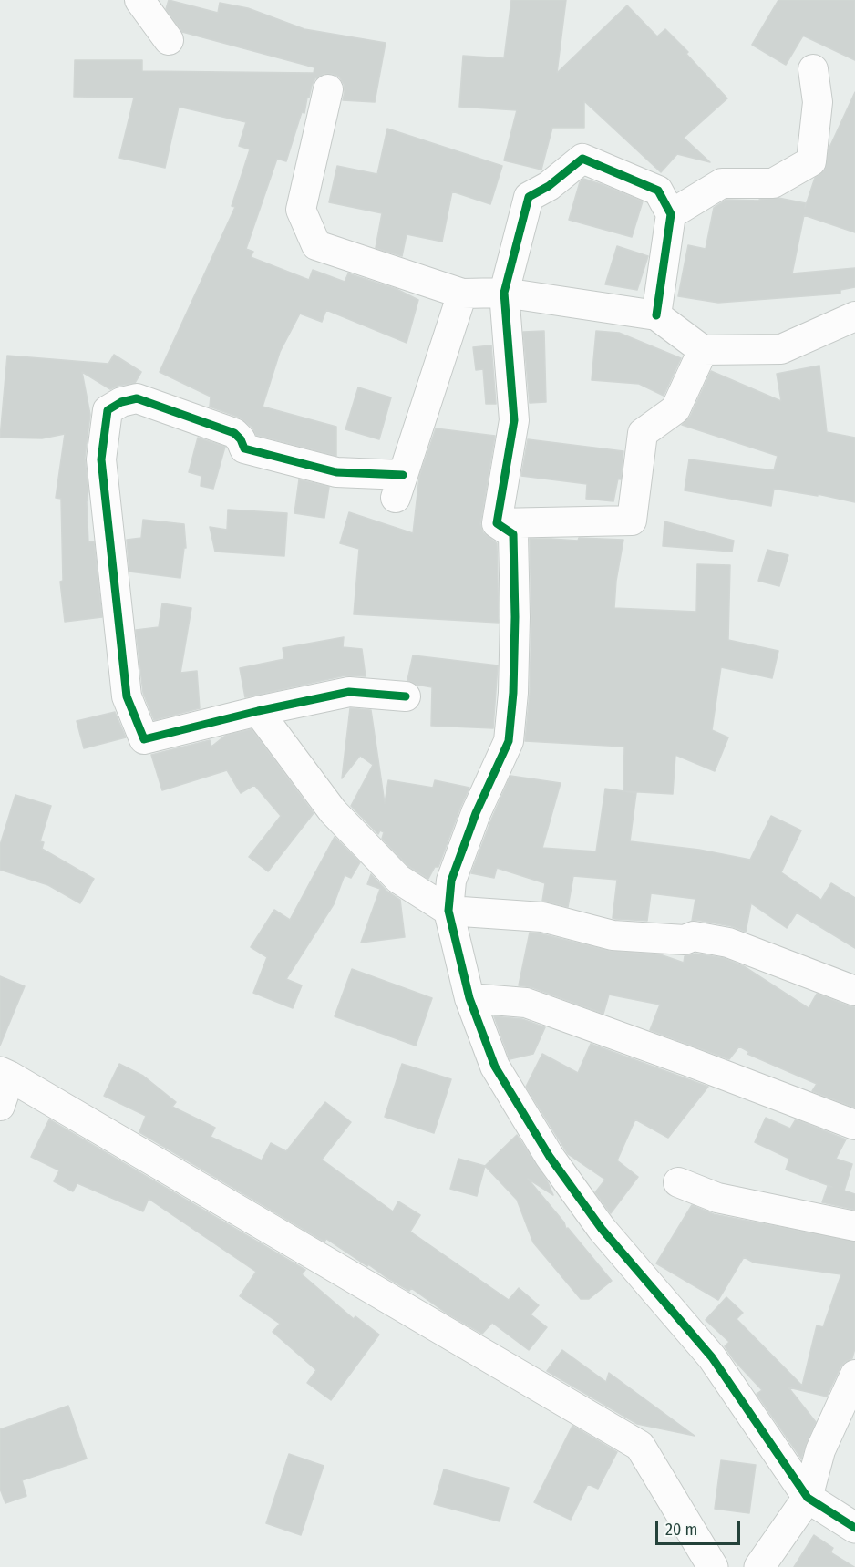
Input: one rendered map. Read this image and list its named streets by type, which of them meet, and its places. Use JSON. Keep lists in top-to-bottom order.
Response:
{
  "scale_bar": "20 m"
}
